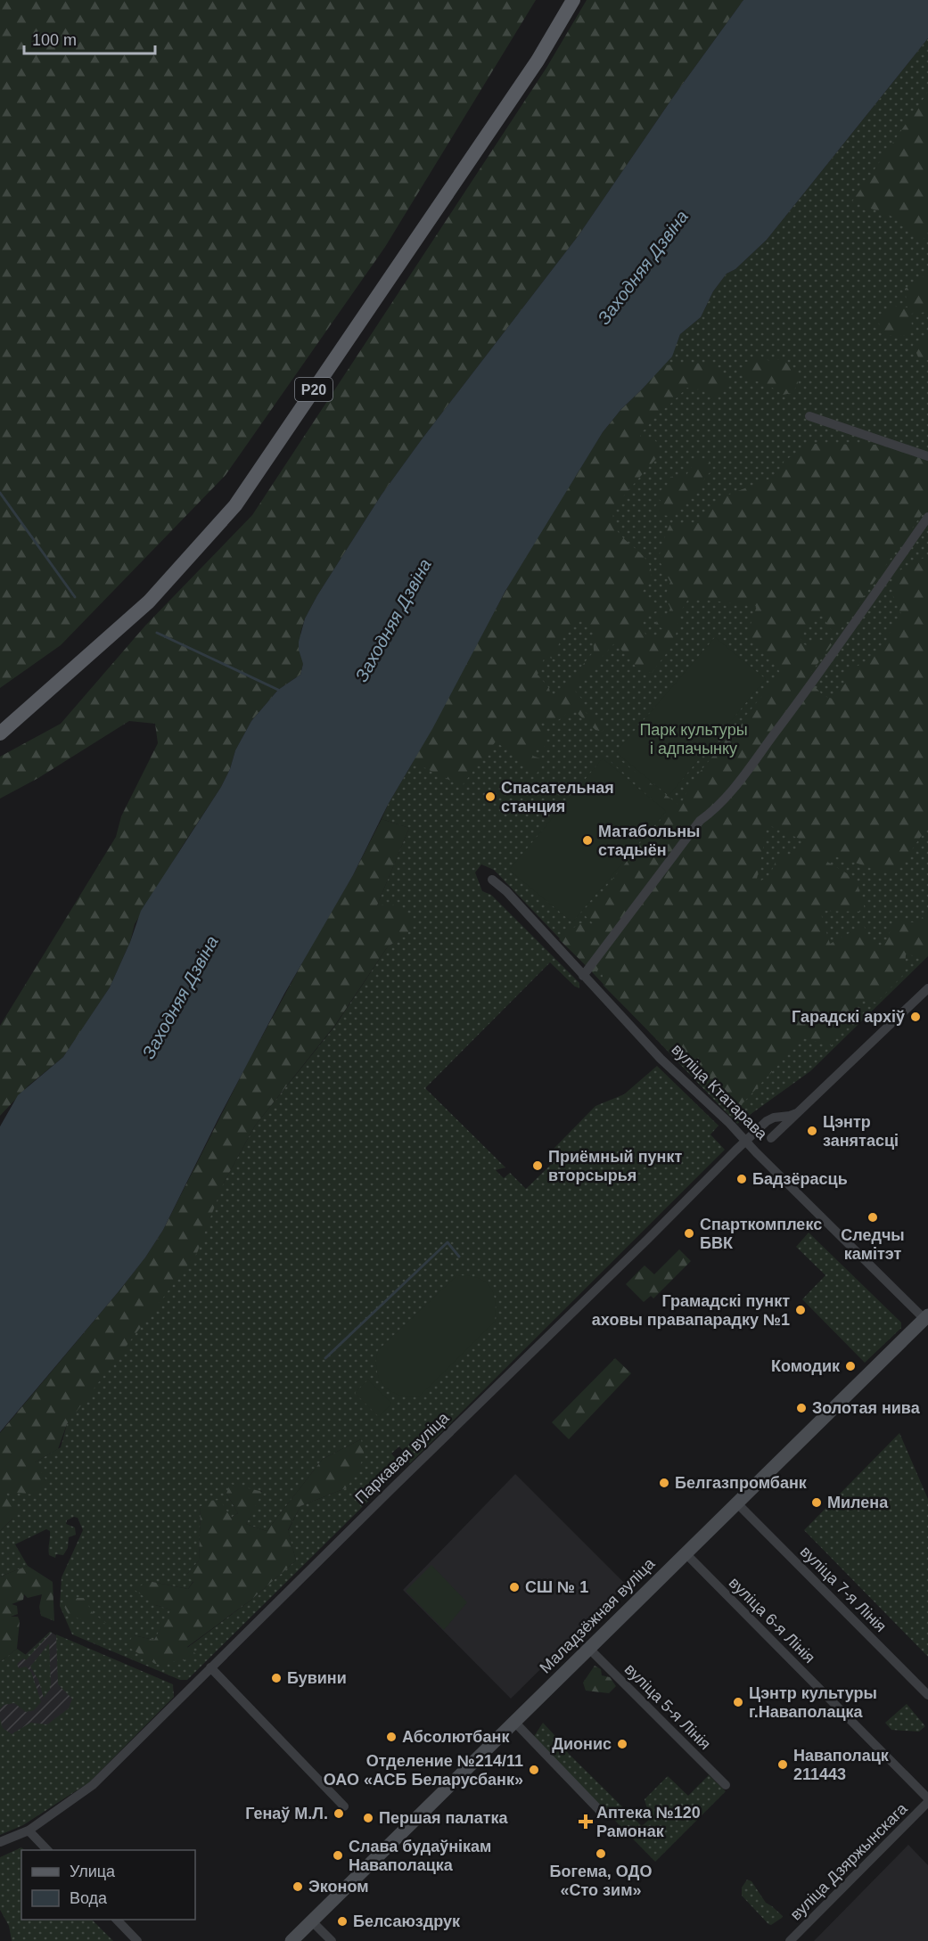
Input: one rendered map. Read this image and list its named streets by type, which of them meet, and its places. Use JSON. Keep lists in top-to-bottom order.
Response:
{
  "streets": {
    "main road": ["Р20"],
    "street": [
      "вуліца Ктатарава",
      "Паркавая вуліца",
      "вуліца 7-я Лінія",
      "Маладзёжная вуліца",
      "вуліца 6-я Лінія",
      "вуліца 5-я Лінія",
      "вуліца Дзяржынскага"
    ]
  },
  "crossings": [
    ["вуліца Ктатарава", "Паркавая вуліца"],
    ["вуліца Ктатарава", "Маладзёжная вуліца"],
    ["вуліца 7-я Лінія", "Маладзёжная вуліца"],
    ["Маладзёжная вуліца", "вуліца 6-я Лінія"],
    ["Маладзёжная вуліца", "вуліца 5-я Лінія"],
    ["вуліца 6-я Лінія", "вуліца Дзяржынскага"]
  ],
  "water": ["Заходняя Дзвіна"],
  "parks": ["Парк культуры і адпачынку"],
  "places": {
    "other": [
      "Спасательная станция",
      "Матабольны стадыён",
      "Гарадскі архіў",
      "Цэнтр занятасці",
      "Приёмный пункт вторсырья",
      "Бадзёрасць",
      "Следчы камітэт",
      "Спарткомплекс БВК",
      "Грамадскі пункт аховы правапарадку №1",
      "Комодик",
      "Золотая нива",
      "Белгазпромбанк",
      "Милена",
      "СШ № 1",
      "Бувини",
      "Цэнтр культуры г.Наваполацка",
      "Абсолютбанк",
      "Дионис",
      "Наваполацк 211443",
      "Отделение №214/11 ОАО «АСБ Беларусбанк»",
      "Генаў М.Л.",
      "Першая палатка",
      "Богема, ОДО «Сто зим»",
      "Слава будаўнікам Наваполацка",
      "Эконом",
      "Белсаюздрук"
    ],
    "health": ["Аптека №120 Рамонак"]
  },
  "legend": ["Улица", "Вода"],
  "scale_bar": "100 m"
}
